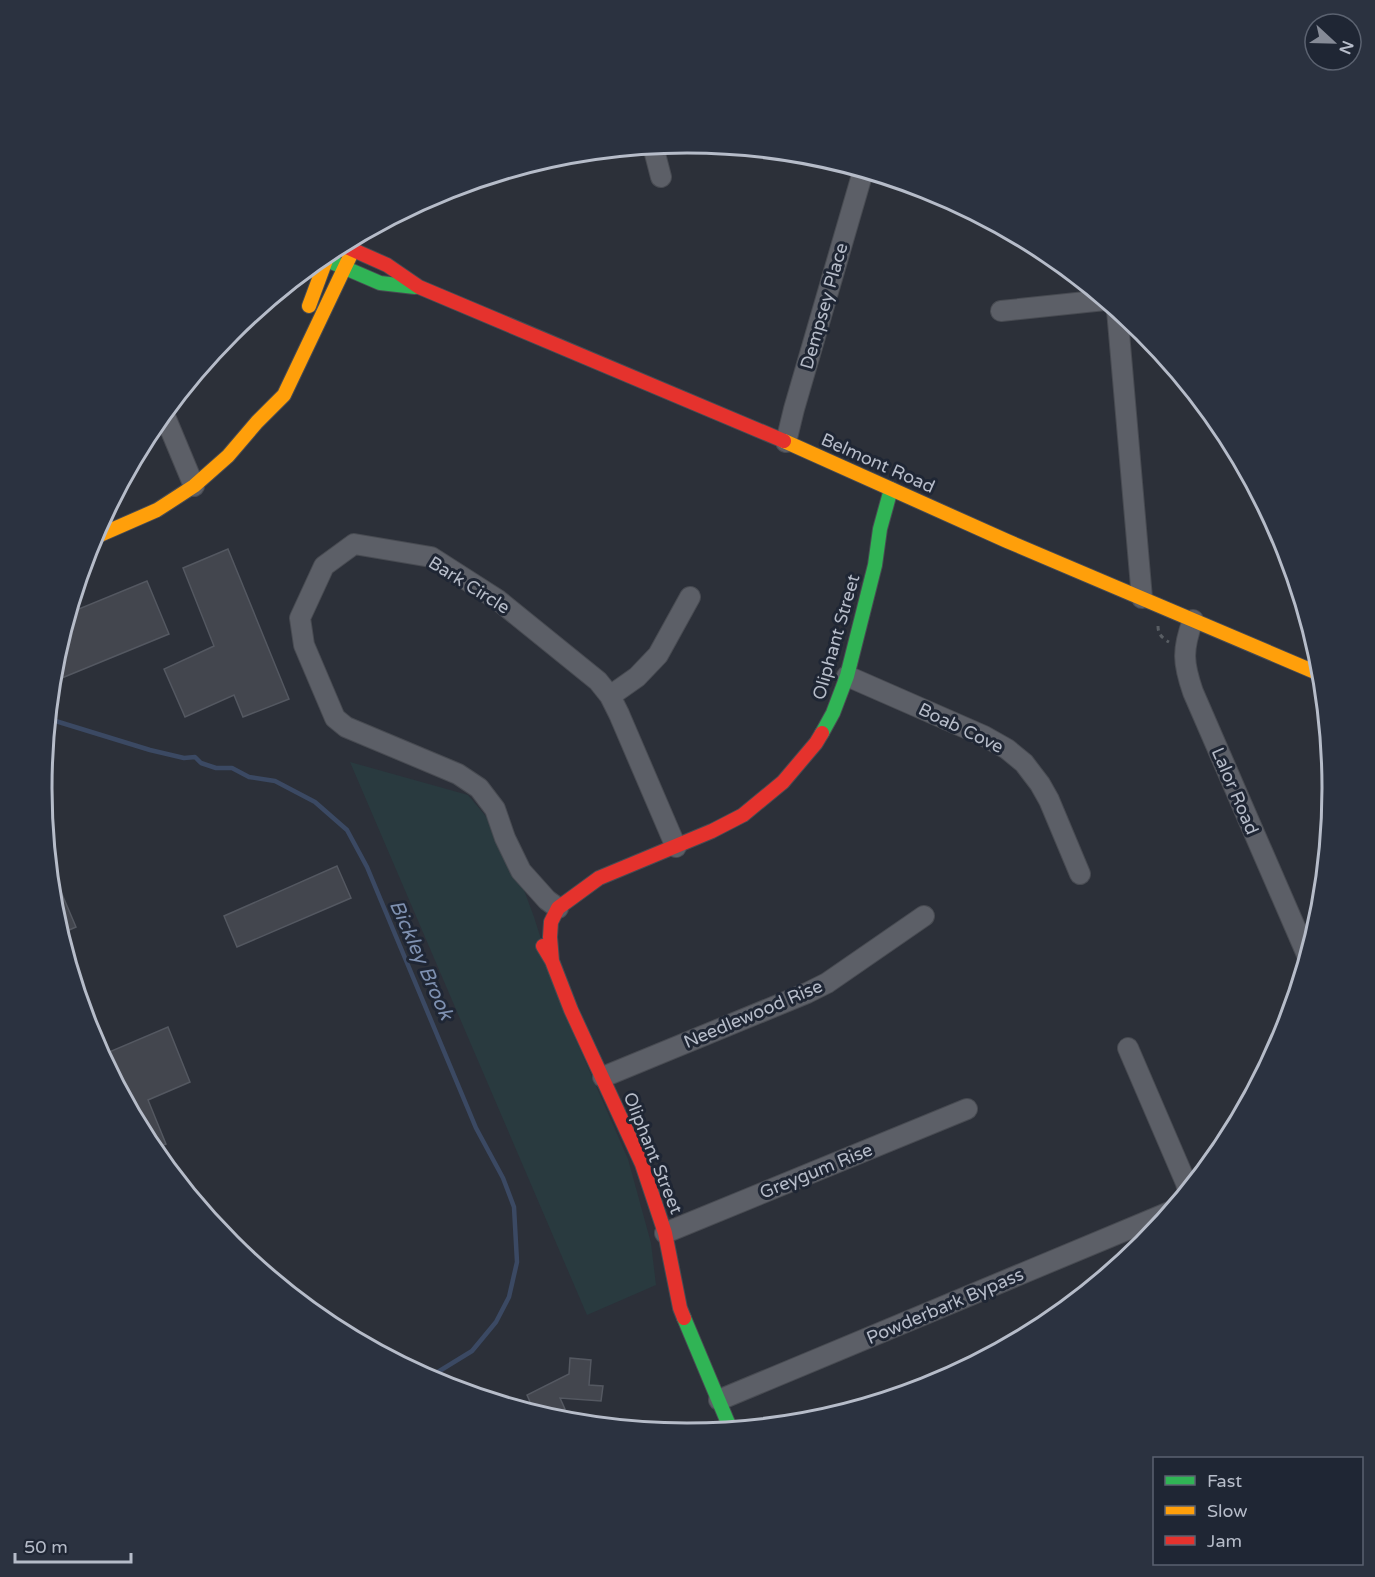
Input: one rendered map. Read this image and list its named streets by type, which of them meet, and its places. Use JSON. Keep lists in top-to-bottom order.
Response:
{
  "streets": {
    "main road": ["Belmont Road", "Oliphant Street"],
    "street": [
      "Dempsey Place",
      "Bark Circle",
      "Boab Cove",
      "Lalor Road",
      "Needlewood Rise",
      "Greygum Rise",
      "Powderbark Bypass"
    ]
  },
  "crossings": [
    ["Dempsey Place", "Belmont Road"],
    ["Belmont Road", "Oliphant Street"],
    ["Belmont Road", "Lalor Road"],
    ["Bark Circle", "Oliphant Street"],
    ["Oliphant Street", "Boab Cove"],
    ["Oliphant Street", "Needlewood Rise"],
    ["Oliphant Street", "Greygum Rise"],
    ["Oliphant Street", "Powderbark Bypass"]
  ],
  "water": ["Bickley Brook"],
  "legend": ["Fast", "Slow", "Jam"],
  "scale_bar": "50 m",
  "north": "right"
}
